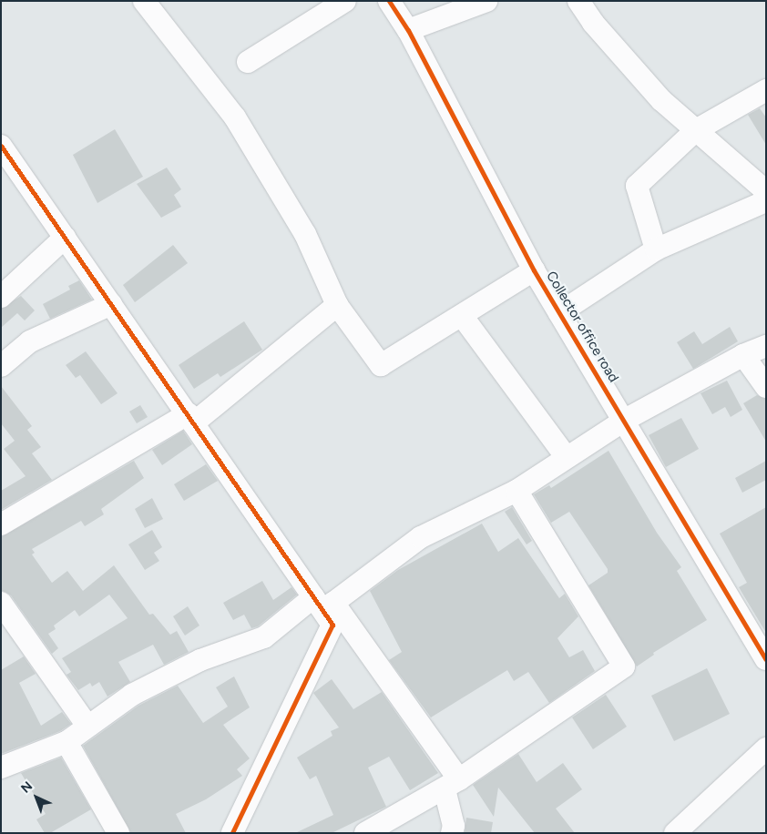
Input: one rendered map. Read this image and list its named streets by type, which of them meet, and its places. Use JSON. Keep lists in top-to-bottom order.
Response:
{
  "streets": {
    "street": ["Collector office road"]
  },
  "north": "top left"
}
